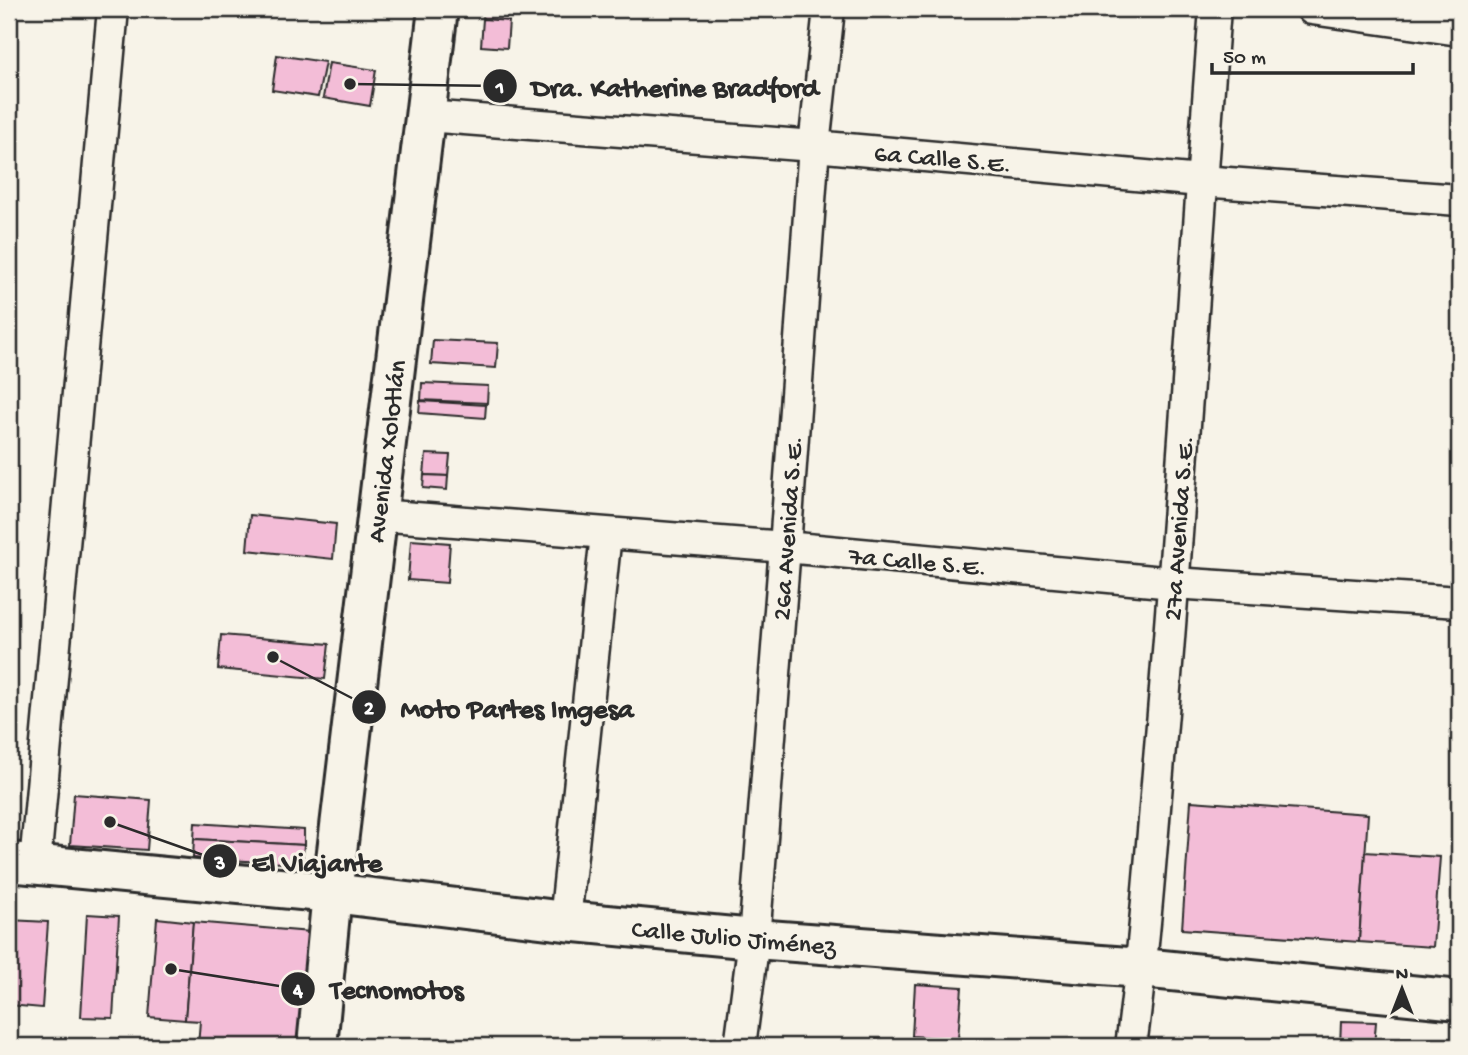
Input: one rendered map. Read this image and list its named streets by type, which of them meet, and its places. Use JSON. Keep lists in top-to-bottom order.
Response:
{
  "streets": {
    "main road": ["Avenida Xolotlán", "Calle Julio Jiménez"],
    "street": [
      "6a Calle S.E.",
      "26a Avenida S.E.",
      "27a Avenida S.E.",
      "7a Calle S.E."
    ]
  },
  "crossings": [
    ["6a Calle S.E.", "Avenida Xolotlán"],
    ["6a Calle S.E.", "26a Avenida S.E."],
    ["6a Calle S.E.", "27a Avenida S.E."],
    ["Avenida Xolotlán", "7a Calle S.E."],
    ["Avenida Xolotlán", "Calle Julio Jiménez"],
    ["26a Avenida S.E.", "7a Calle S.E."],
    ["26a Avenida S.E.", "Calle Julio Jiménez"],
    ["27a Avenida S.E.", "7a Calle S.E."],
    ["27a Avenida S.E.", "Calle Julio Jiménez"]
  ],
  "places": [
    "Dra. Katherine Bradford",
    "Moto Partes Imgesa",
    "El Viajante",
    "Tecnomotos"
  ],
  "scale_bar": "50 m",
  "north": "top"
}
